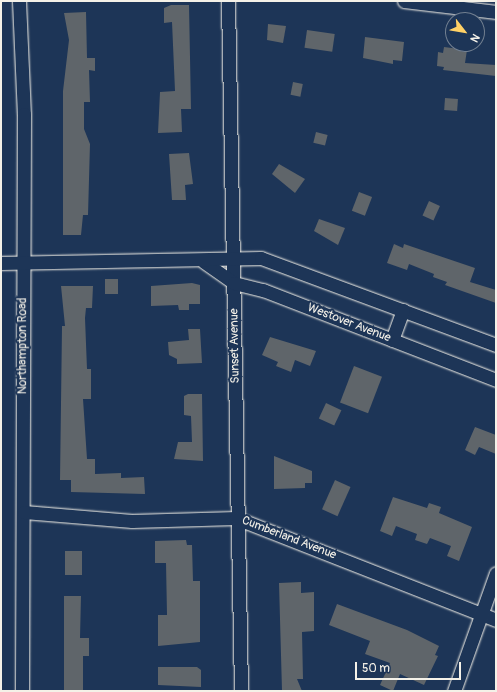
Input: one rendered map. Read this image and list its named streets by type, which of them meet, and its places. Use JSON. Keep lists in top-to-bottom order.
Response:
{
  "streets": {
    "street": [
      "Westover Avenue",
      "Northampton Road",
      "Sunset Avenue",
      "Cumberland Avenue"
    ]
  },
  "crossings": [
    ["Westover Avenue", "Sunset Avenue"],
    ["Northampton Road", "Cumberland Avenue"],
    ["Sunset Avenue", "Cumberland Avenue"]
  ],
  "scale_bar": "50 m",
  "north": "bottom right"
}
